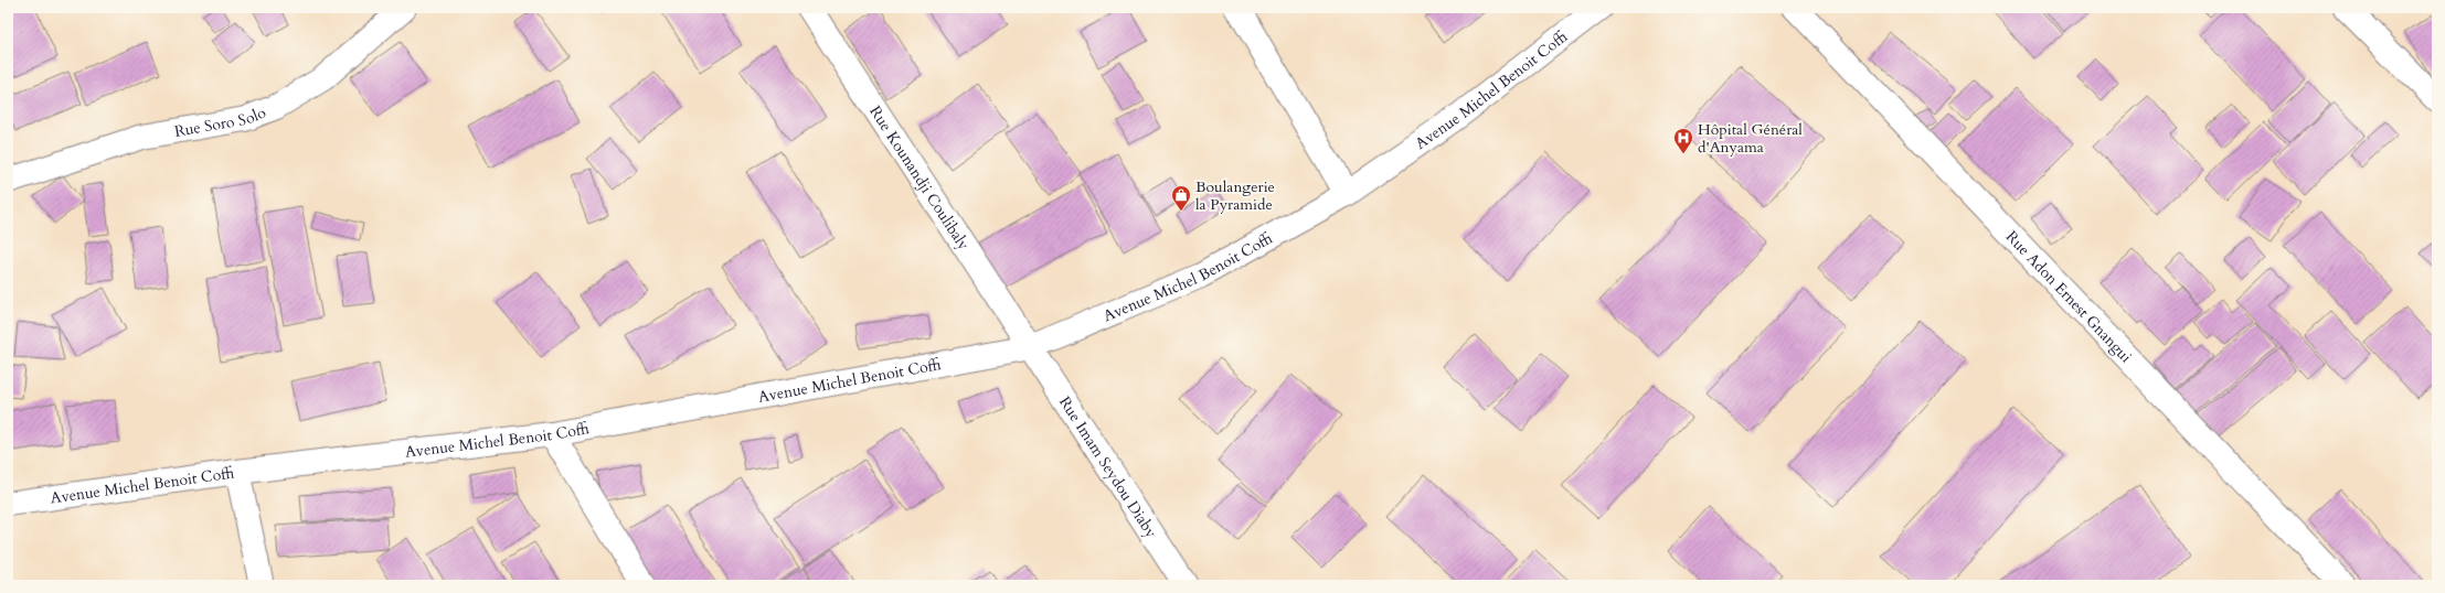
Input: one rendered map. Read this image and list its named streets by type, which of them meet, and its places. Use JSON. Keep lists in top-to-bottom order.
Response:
{
  "streets": {
    "street": [
      "Avenue Michel Benoit Coffi",
      "Rue Soro Solo",
      "Rue Kounandji Coulibaly",
      "Rue Adon Ernest Gnangui",
      "Rue Imam Seydou Diaby"
    ]
  },
  "crossings": [
    ["Avenue Michel Benoit Coffi", "Rue Kounandji Coulibaly"],
    ["Avenue Michel Benoit Coffi", "Rue Imam Seydou Diaby"],
    ["Rue Kounandji Coulibaly", "Rue Imam Seydou Diaby"]
  ],
  "places": {
    "hospital": ["Hôpital Général d'Anyama"],
    "shop": ["Boulangerie la Pyramide"]
  }
}
